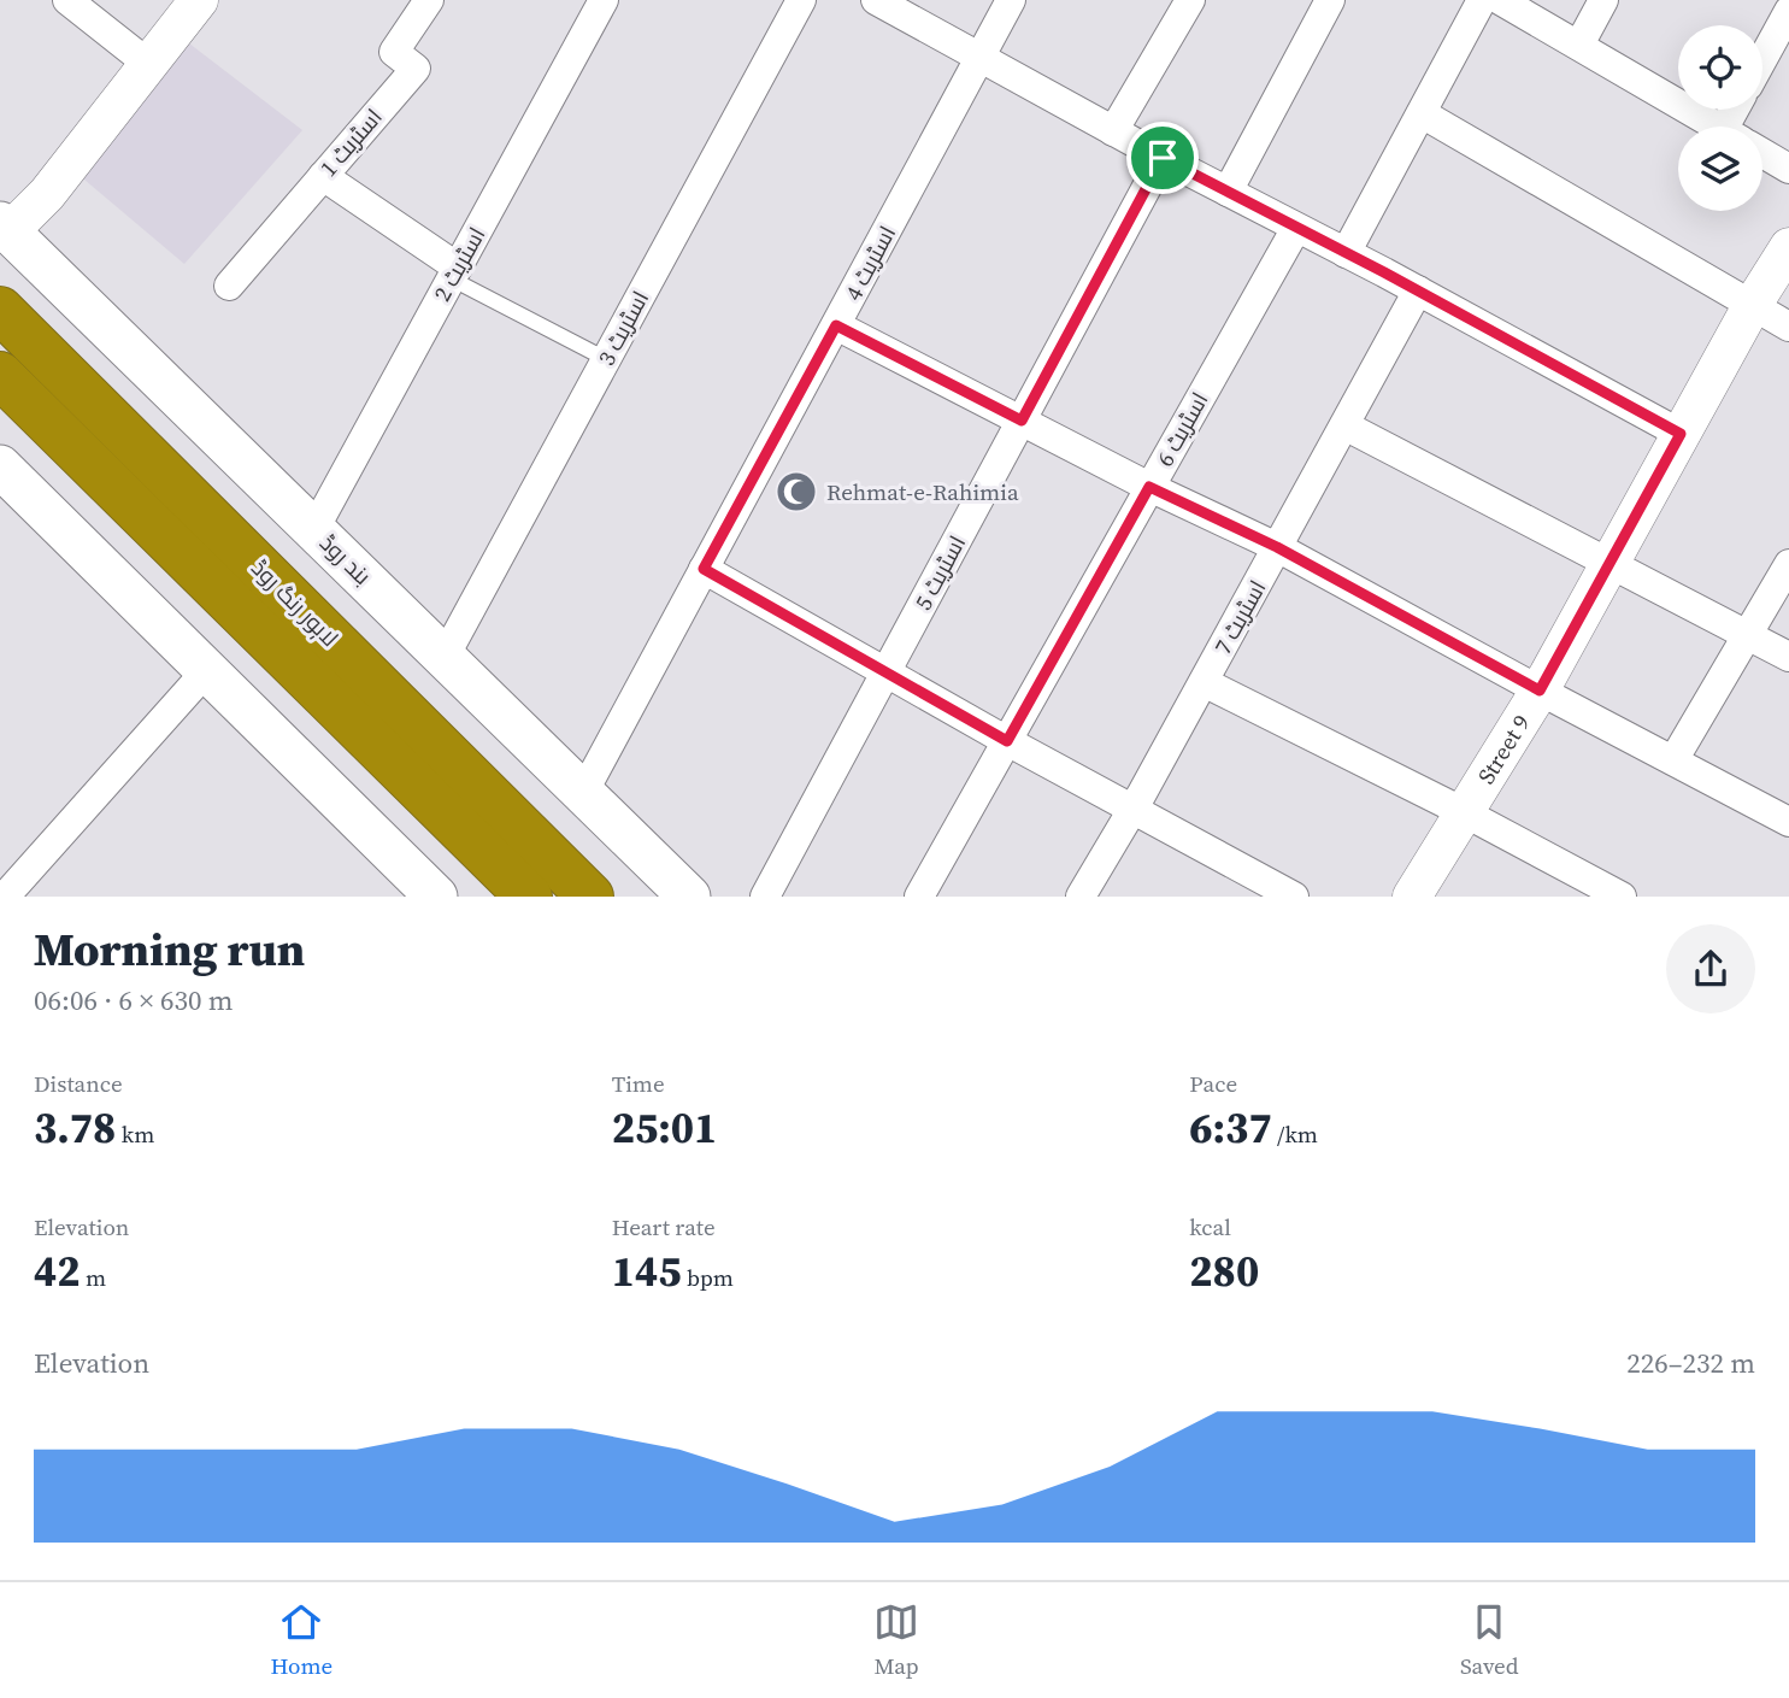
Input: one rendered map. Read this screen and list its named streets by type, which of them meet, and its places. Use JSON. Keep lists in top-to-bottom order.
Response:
{
  "streets": {
    "highway": ["لاہور رنگ روڈ"],
    "main road": ["بند روڈ"],
    "street": [
      "اسٹریٹ 1",
      "اسٹریٹ 4",
      "اسٹریٹ 2",
      "اسٹریٹ 3",
      "اسٹریٹ 6",
      "اسٹریٹ 5",
      "اسٹریٹ 7",
      "Street 9"
    ]
  },
  "crossings": [
    ["اسٹریٹ 4", "بند روڈ"],
    ["اسٹریٹ 2", "بند روڈ"],
    ["اسٹریٹ 3", "بند روڈ"]
  ],
  "places": {
    "mosque": ["Rehmat-e-Rahimia"]
  },
  "page": {
    "heading": ["Morning run", "06:06 · 6 × 630 m"],
    "stats": [
      ["Distance", "3.78 km"],
      ["Time", "25:01"],
      ["Pace", "6:37 /km"],
      ["Elevation", "42 m"],
      ["Heart rate", "145 bpm"],
      ["kcal", "280"]
    ],
    "chart": ["Elevation", "226–232 m"],
    "tabs": ["Home", "Map", "Saved"]
  }
}
